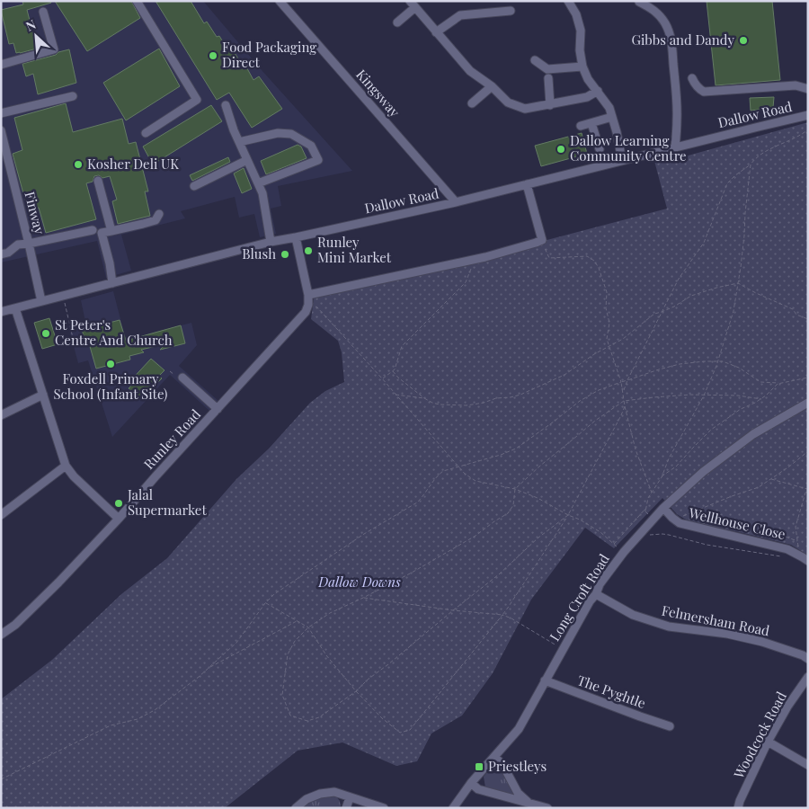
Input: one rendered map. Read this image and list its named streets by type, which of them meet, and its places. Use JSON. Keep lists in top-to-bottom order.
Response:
{
  "streets": {
    "street": [
      "Kingsway",
      "Dallow Road",
      "Finway",
      "Runley Road",
      "Wellhouse Close",
      "Long Croft Road",
      "Felmersham Road",
      "The Pyghtle",
      "Woodcock Road"
    ]
  },
  "crossings": [
    ["Kingsway", "Dallow Road"],
    ["Dallow Road", "Finway"],
    ["Wellhouse Close", "Long Croft Road"],
    ["Long Croft Road", "Felmersham Road"],
    ["Long Croft Road", "The Pyghtle"]
  ],
  "parks": ["Dallow Downs"],
  "places": {
    "other": [
      "Gibbs and Dandy",
      "Food Packaging Direct",
      "Dallow Learning Community Centre",
      "Kosher Deli UK",
      "Runley Mini Market",
      "Blush",
      "St Peter's Centre And Church",
      "Foxdell Primary School (Infant Site)",
      "Jalal Supermarket"
    ],
    "transit": ["Priestleys"]
  },
  "north": "top left"
}
